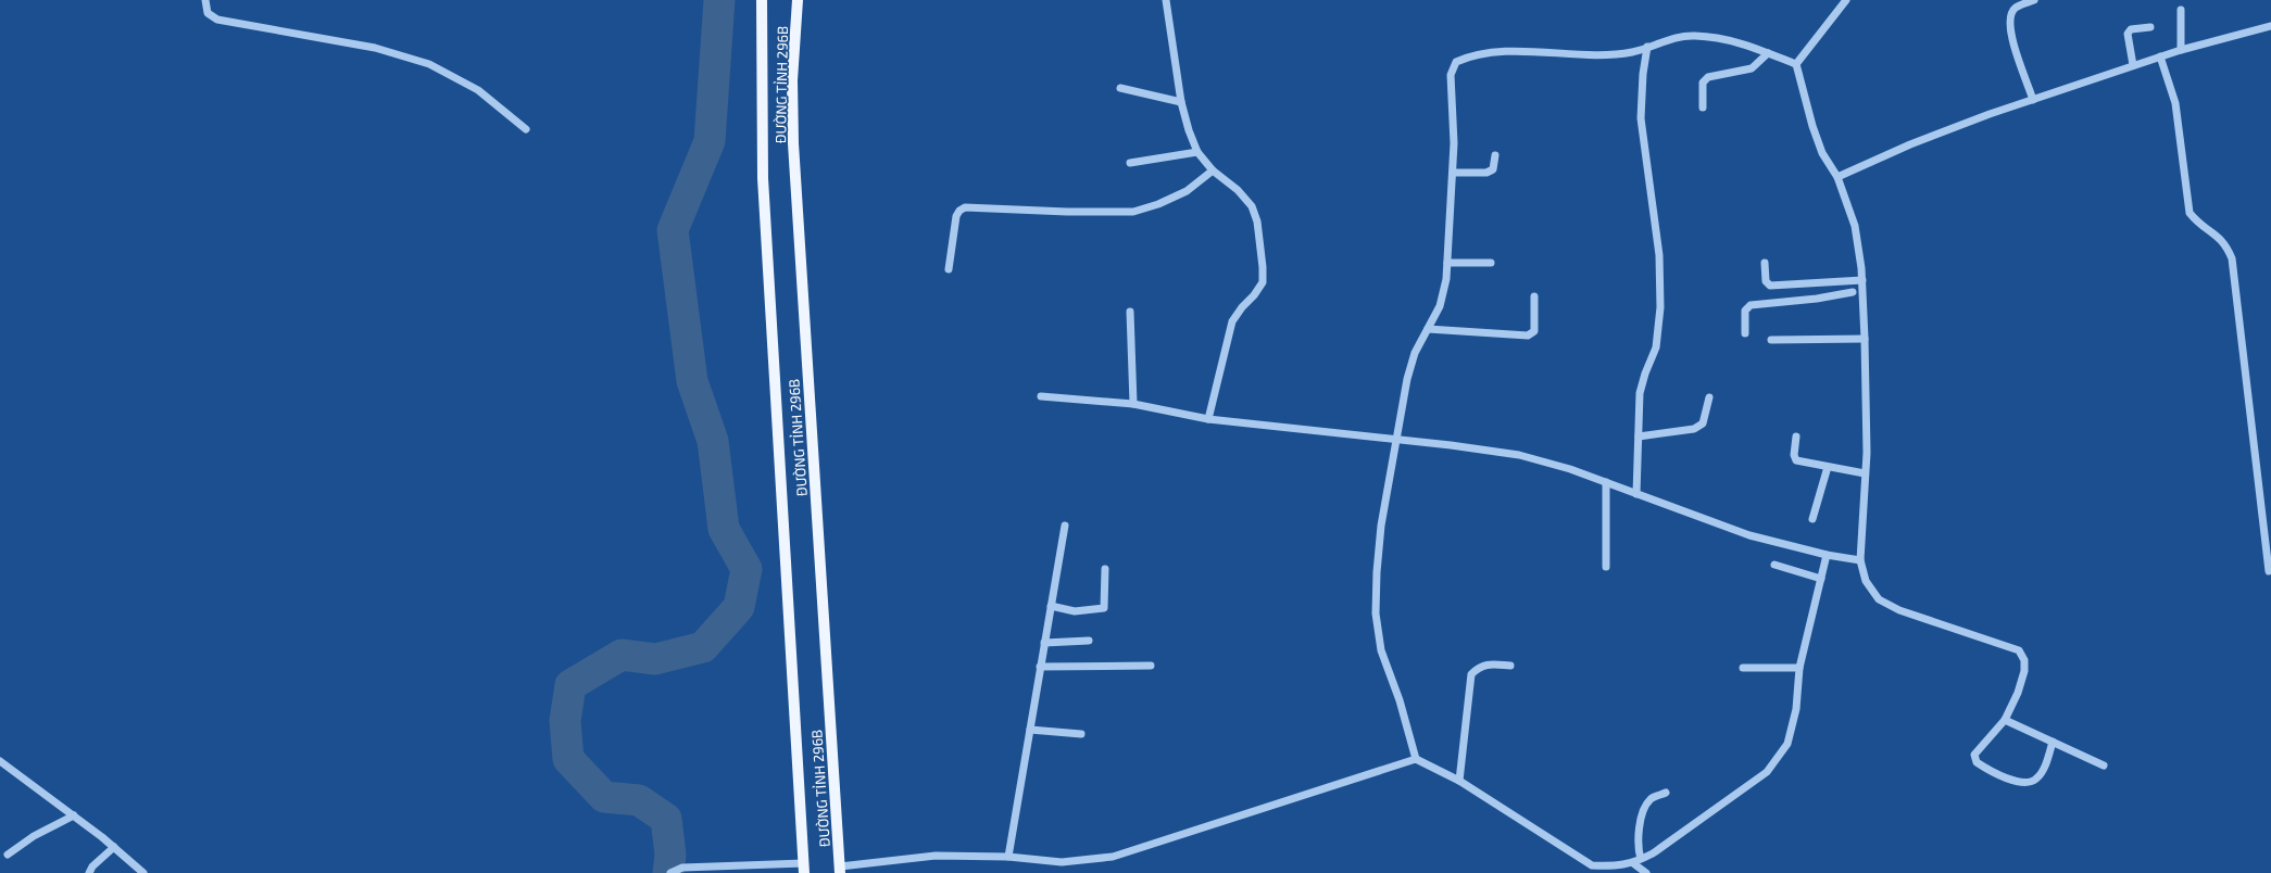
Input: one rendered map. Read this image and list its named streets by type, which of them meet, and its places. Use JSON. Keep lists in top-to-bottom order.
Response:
{
  "streets": {
    "main road": ["ĐƯỜNG TỈNH 296B"]
  }
}
